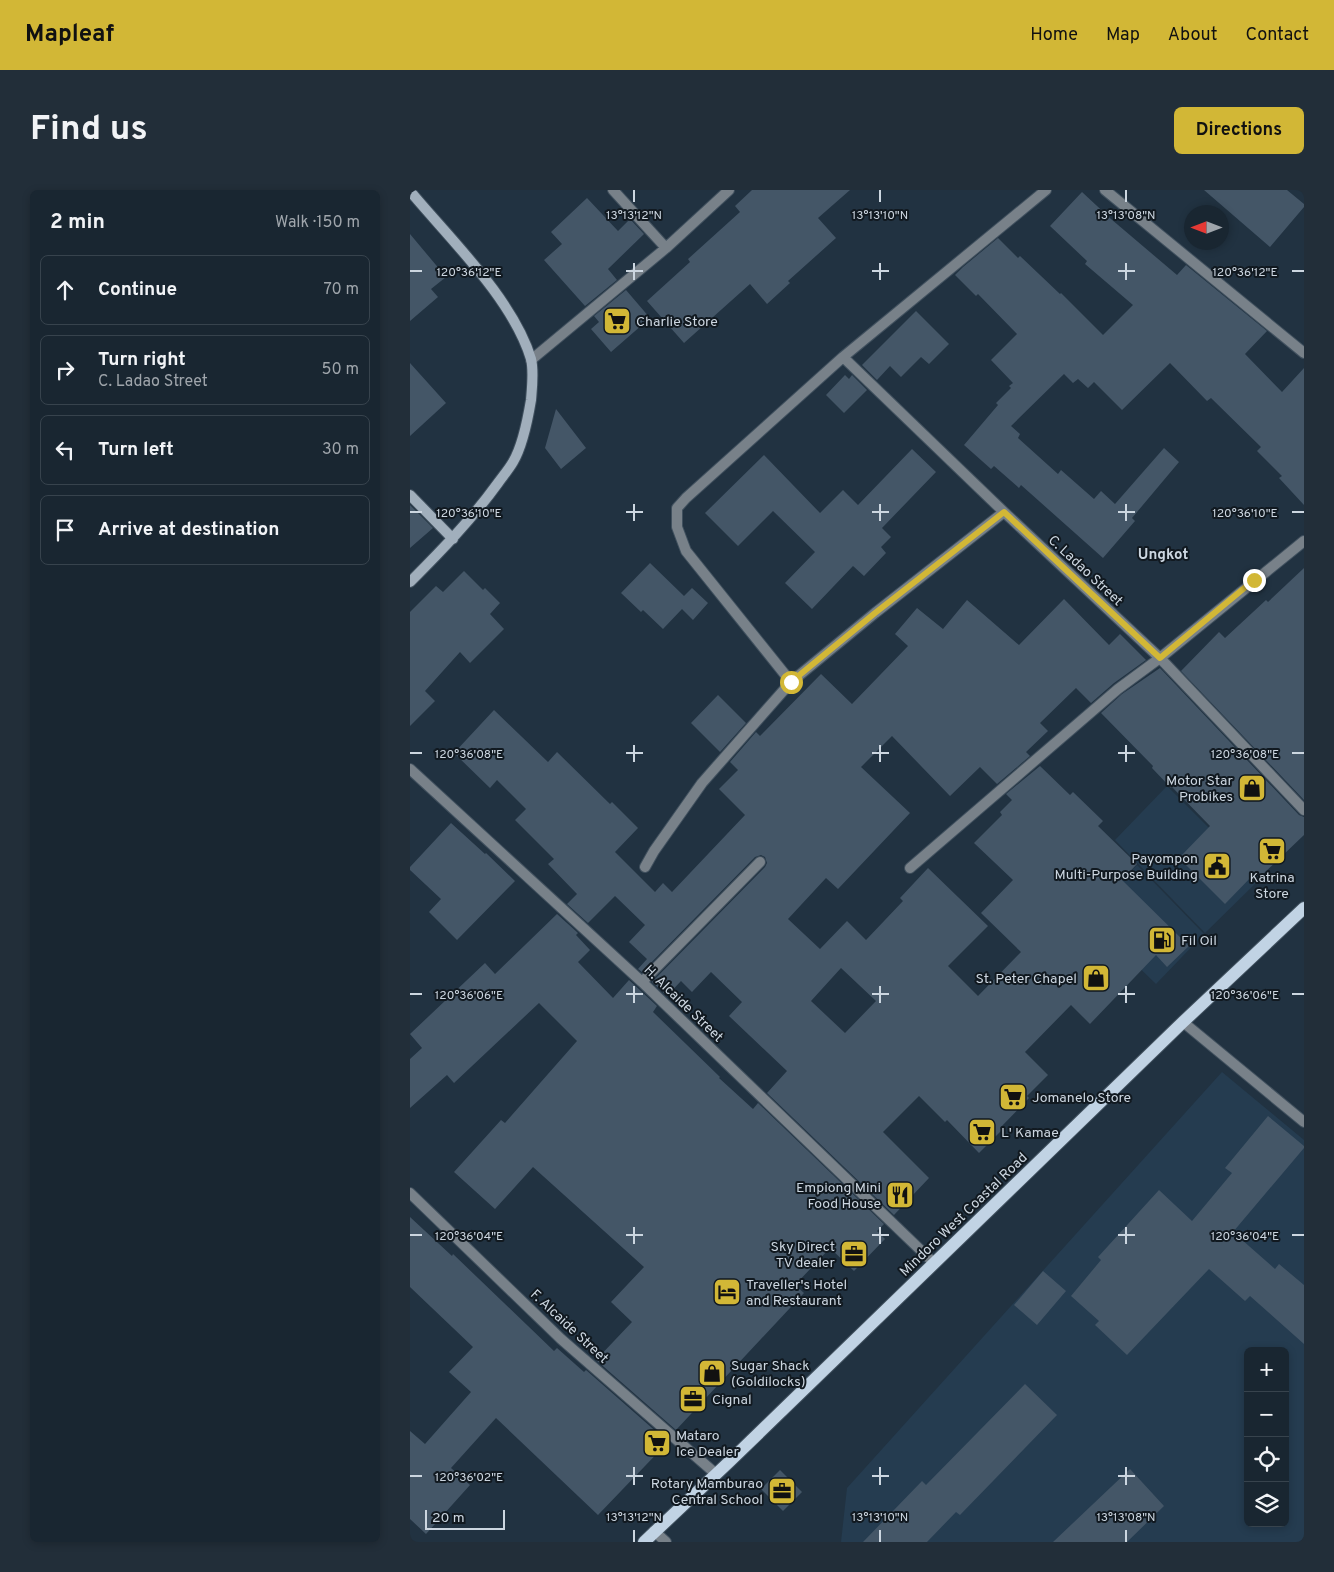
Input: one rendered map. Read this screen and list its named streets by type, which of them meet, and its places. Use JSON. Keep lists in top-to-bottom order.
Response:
{
  "streets": {
    "main road": ["Mindoro West Coastal Road"],
    "street": ["C. Ladao Street", "H. Alcaide Street", "F. Alcaide Street"]
  },
  "crossings": [
    ["H. Alcaide Street", "Mindoro West Coastal Road"],
    ["Mindoro West Coastal Road", "F. Alcaide Street"]
  ],
  "districts": ["Ungkot"],
  "places": {
    "supermarket": [
      "Charlie Store",
      "Katrina Store",
      "Jomanelo Store",
      "L' Kamae",
      "Mataro Ice Dealer"
    ],
    "shop": ["Motor Star Probikes", "St. Peter Chapel", "Sugar Shack (Goldilocks)"],
    "public building": ["Payompon Multi-Purpose Building"],
    "fuel station": ["Fil Oil"],
    "restaurant": ["Empiong Mini Food House"],
    "office": ["Sky Direct TV dealer", "Cignal", "Rotary Mamburao Central School"],
    "hotel": ["Traveller's Hotel and Restaurant"]
  },
  "scale_bar": "20 m",
  "north": "left",
  "page": {
    "header": "Mapleaf",
    "nav": [
      "Home",
      "Map",
      "About",
      "Contact"
    ],
    "buttons": "Directions",
    "title": "Find us",
    "heading": ["2 min", "Walk · 150 m"],
    "list": [
      ["Continue", "70 m"],
      ["Turn right", "C. Ladao Street", "50 m"],
      ["Turn left", "30 m"],
      "Arrive at destination"
    ],
    "map_buttons": ["+", "−"],
    "scale": "20 m"
  },
  "coordinates": [
    "13°13'12\"N",
    "13°13'10\"N",
    "13°13'08\"N",
    "120°36'12\"E",
    "120°36'10\"E",
    "120°36'08\"E",
    "120°36'06\"E",
    "120°36'04\"E",
    "120°36'02\"E"
  ]
}
